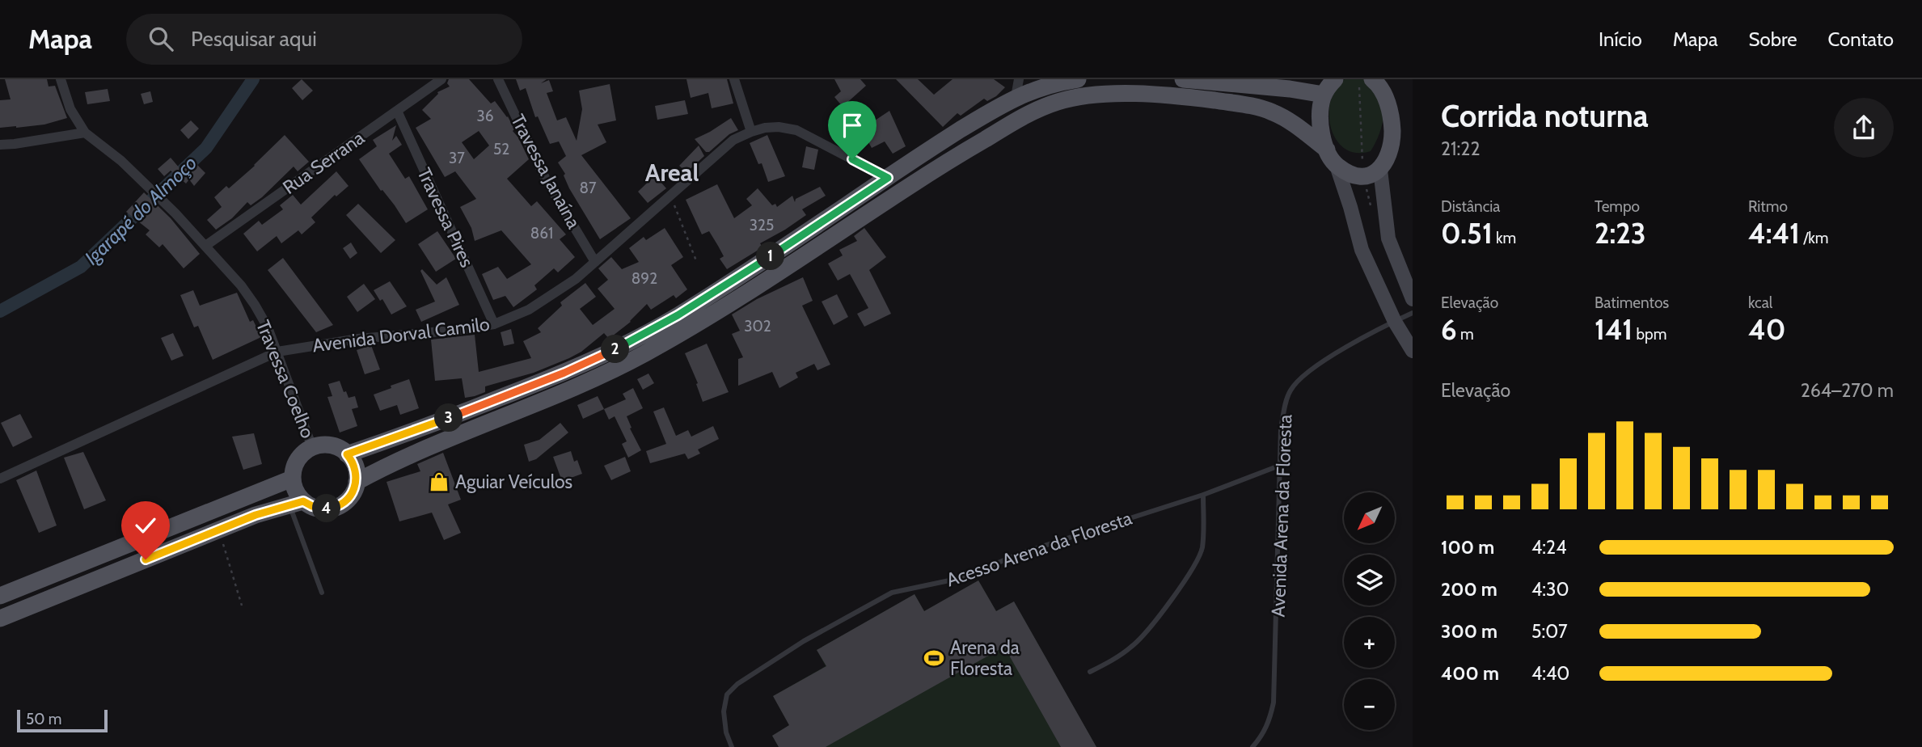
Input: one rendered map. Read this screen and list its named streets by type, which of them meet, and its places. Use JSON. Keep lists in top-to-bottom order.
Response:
{
  "streets": {
    "street": [
      "Rua Serrana",
      "Travessa Janaína",
      "Travessa Pires",
      "Avenida Dorval Camilo",
      "Travessa Coelho"
    ],
    "lane": ["Avenida Arena da Floresta", "Acesso Arena da Floresta"]
  },
  "crossings": [
    ["Rua Serrana", "Travessa Pires"],
    ["Rua Serrana", "Travessa Coelho"],
    ["Travessa Janaína", "Avenida Dorval Camilo"],
    ["Travessa Pires", "Avenida Dorval Camilo"],
    ["Avenida Dorval Camilo", "Travessa Coelho"],
    ["Avenida Arena da Floresta", "Acesso Arena da Floresta"]
  ],
  "districts": ["Areal"],
  "water": ["Igarapé do Almoço"],
  "places": {
    "shop": ["Aguiar Veículos"],
    "sports": ["Arena da Floresta"]
  },
  "house_numbers": [
    "36",
    "52",
    "37",
    "87",
    "325",
    "861",
    "892",
    "302"
  ],
  "scale_bar": "50 m",
  "north": "bottom left",
  "page": {
    "header": "Mapa",
    "search": "Pesquisar aqui",
    "nav": [
      "Início",
      "Mapa",
      "Sobre",
      "Contato"
    ],
    "heading": ["Corrida noturna", "21:22"],
    "stats": [
      ["Distância", "0.51 km"],
      ["Tempo", "2:23"],
      ["Ritmo", "4:41 /km"],
      ["Elevação", "6 m"],
      ["Batimentos", "141 bpm"],
      ["kcal", "40"]
    ],
    "pins": [
      "1",
      "2",
      "3",
      "4"
    ],
    "chart": ["Elevação", "264–270 m"],
    "map_buttons": ["+", "−"],
    "list": [
      {
        "name": "100 m",
        "note": "4:24"
      },
      {
        "name": "200 m",
        "note": "4:30"
      },
      {
        "name": "300 m",
        "note": "5:07"
      },
      {
        "name": "400 m",
        "note": "4:40"
      }
    ],
    "scale": "50 m"
  }
}
